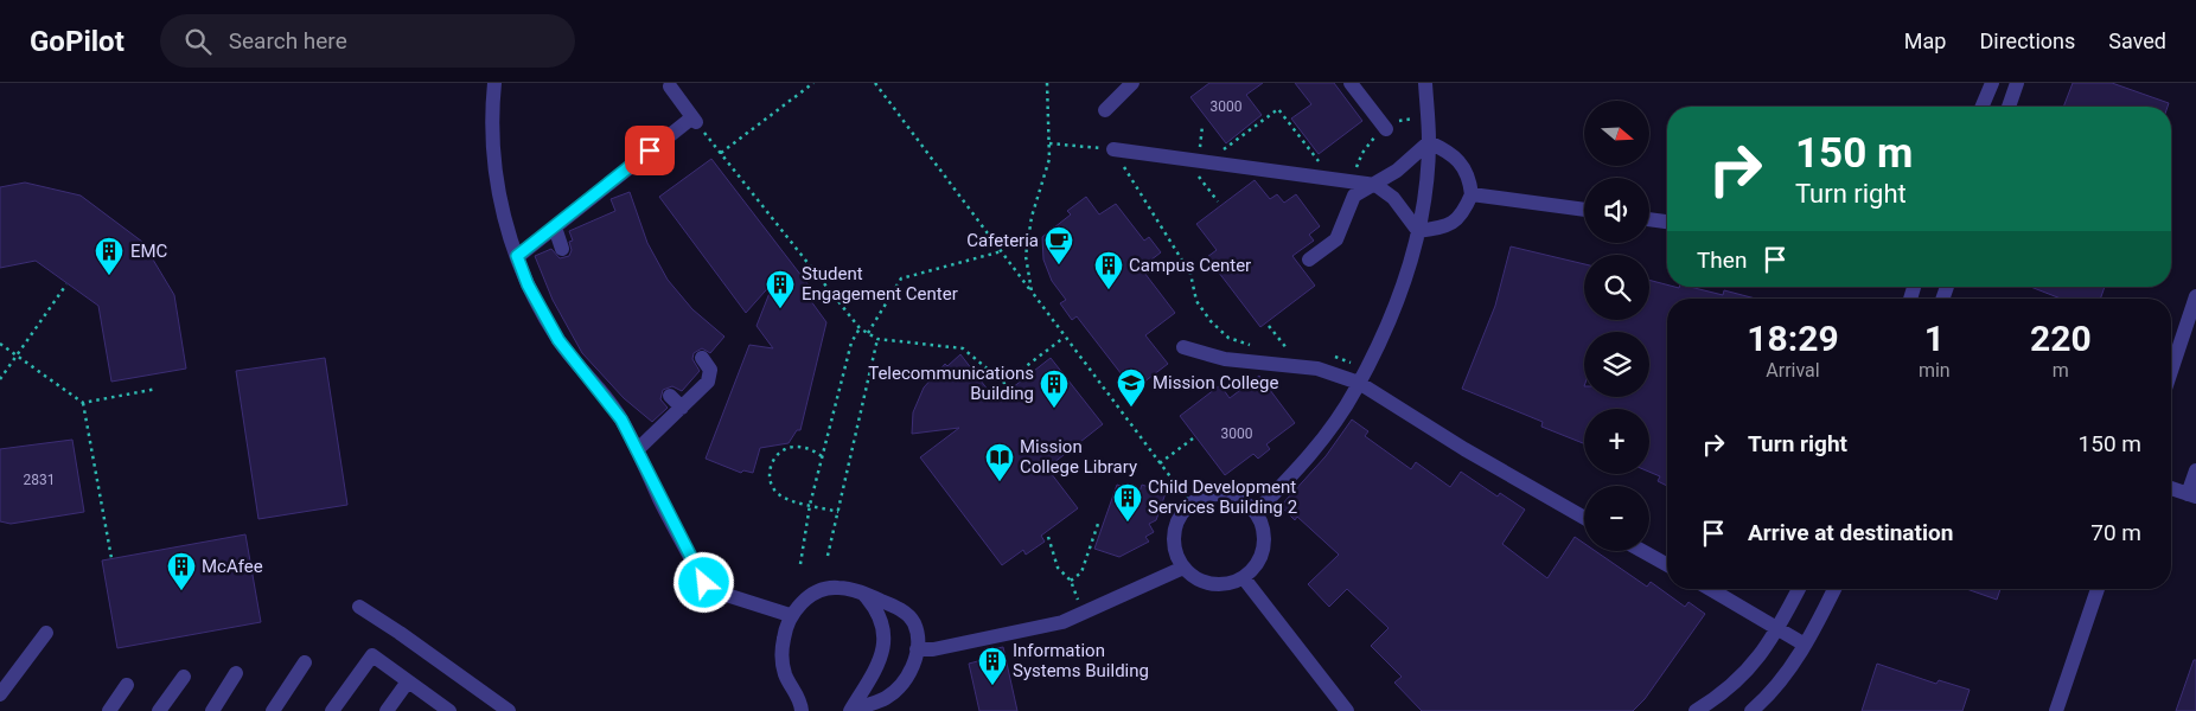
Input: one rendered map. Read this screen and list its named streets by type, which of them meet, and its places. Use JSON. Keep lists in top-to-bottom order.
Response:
{
  "places": {
    "cafe": ["Cafeteria"],
    "building": [
      "EMC",
      "Campus Center",
      "Student Engagement Center",
      "Telecommunications Building",
      "Child Development Services Building 2",
      "McAfee",
      "Information Systems Building"
    ],
    "school or university": ["Mission College"],
    "library": ["Mission College Library"]
  },
  "house_numbers": ["3000", "3000", "2831"],
  "north": "right",
  "page": {
    "header": "GoPilot",
    "search": "Search here",
    "nav": ["Map", "Directions", "Saved"],
    "map_buttons": ["+", "−"],
    "turn": ["150 m", "Turn right"],
    "then": "Then",
    "eta": [
      "18:29",
      "Arrival",
      "1",
      "min",
      "220",
      "m"
    ],
    "list": [
      {
        "name": "Turn right",
        "value": "150 m"
      },
      {
        "name": "Arrive at destination",
        "value": "70 m"
      }
    ]
  }
}
